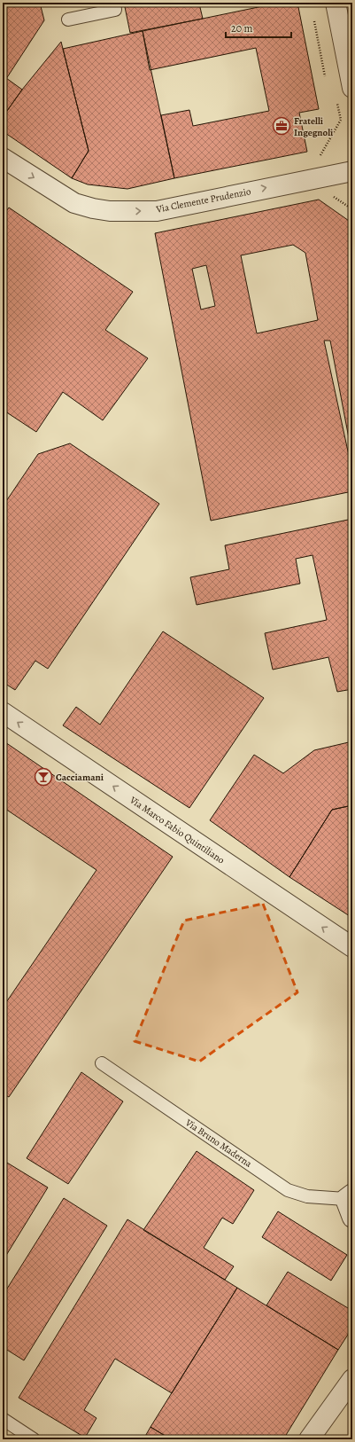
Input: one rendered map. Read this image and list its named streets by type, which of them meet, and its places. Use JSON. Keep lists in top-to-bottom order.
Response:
{
  "streets": {
    "street": ["Via Clemente Prudenzio", "Via Marco Fabio Quintiliano", "Via Bruno Maderna"]
  },
  "one_way": ["Via Clemente Prudenzio", "Via Marco Fabio Quintiliano"],
  "places": {
    "office": ["Fratelli Ingegnoli"],
    "bar": ["Cacciamani"]
  },
  "scale_bar": "20 m"
}
